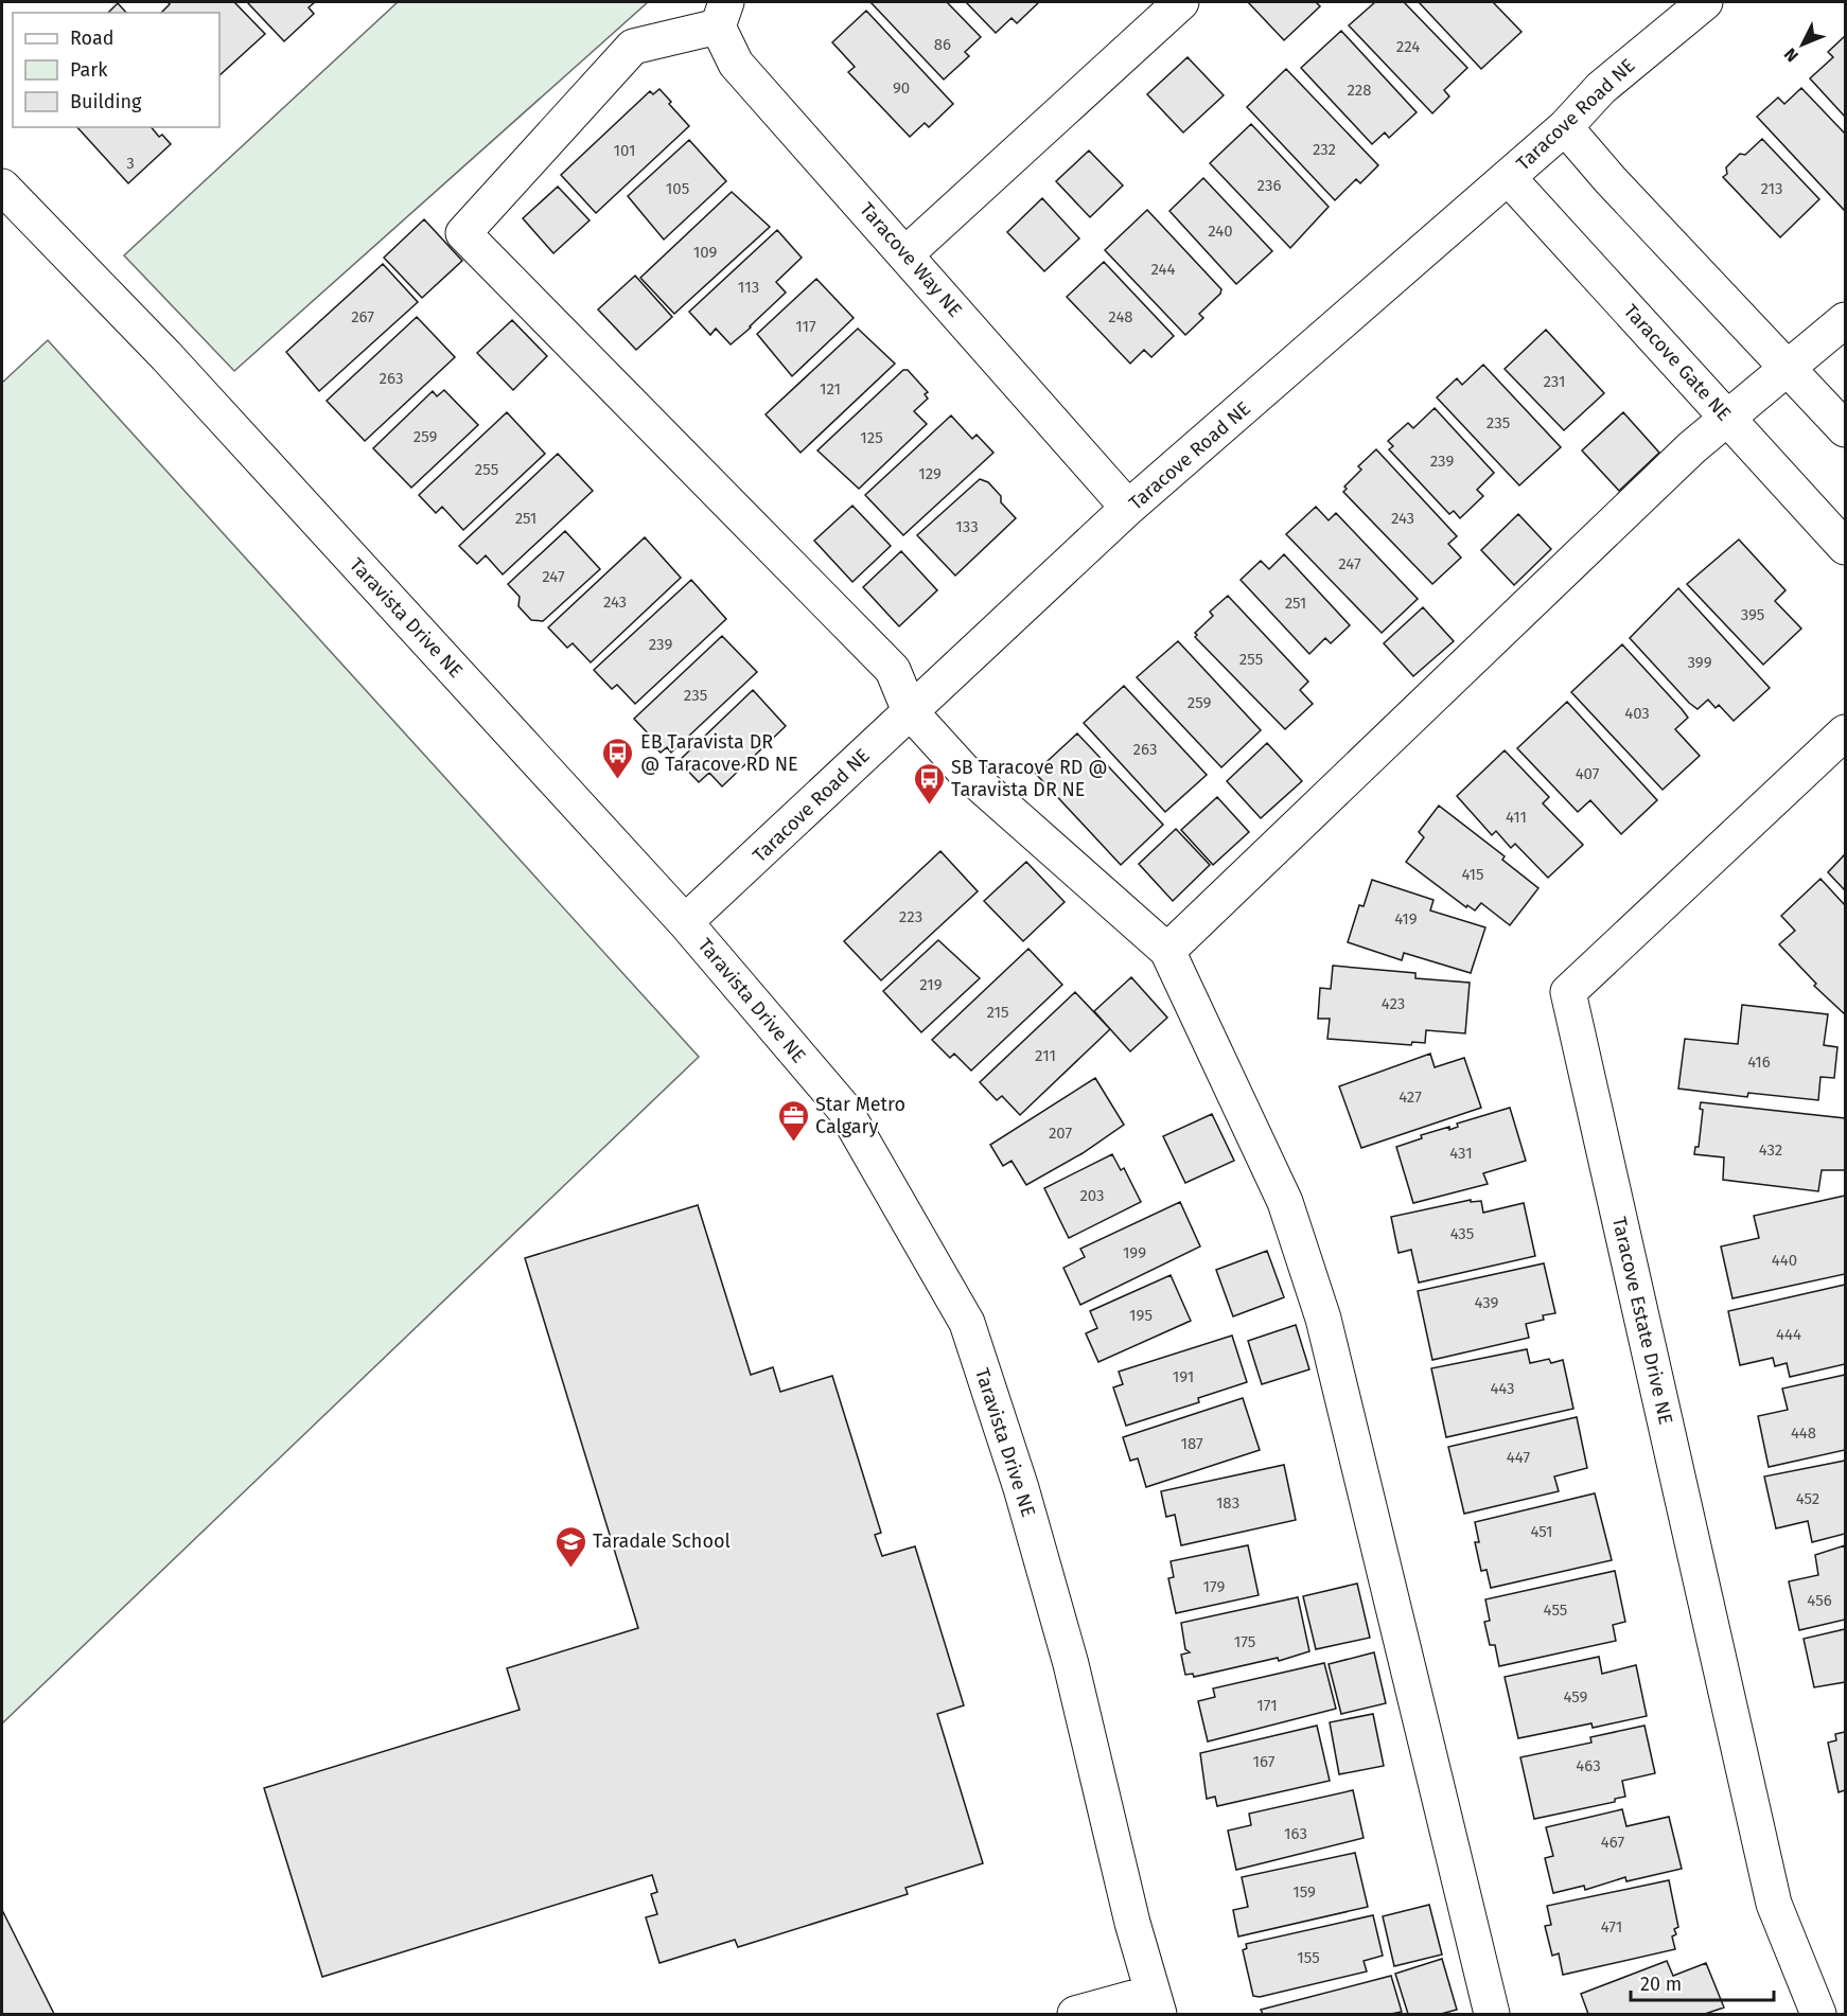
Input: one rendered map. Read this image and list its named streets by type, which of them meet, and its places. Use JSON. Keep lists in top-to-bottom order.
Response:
{
  "streets": {
    "street": [
      "Taracove Road NE",
      "Taracove Way NE",
      "Taracove Gate NE",
      "Taravista Drive NE",
      "Taracove Estate Drive NE"
    ]
  },
  "crossings": [
    ["Taracove Road NE", "Taracove Way NE"],
    ["Taracove Road NE", "Taracove Gate NE"],
    ["Taracove Road NE", "Taravista Drive NE"]
  ],
  "places": {
    "bus stop": ["EB Taravista DR @ Taracove RD NE", "SB Taracove RD @ Taravista DR NE"],
    "office": ["Star Metro Calgary"],
    "school or university": ["Taradale School"]
  },
  "house_numbers": [
    "86",
    "224",
    "90",
    "228",
    "232",
    "101",
    "3",
    "236",
    "105",
    "213",
    "240",
    "109",
    "244",
    "113",
    "267",
    "248",
    "117",
    "263",
    "231",
    "121",
    "235",
    "259",
    "125",
    "239",
    "255",
    "129",
    "251",
    "243",
    "133",
    "247",
    "247",
    "243",
    "251",
    "395",
    "239",
    "255",
    "399",
    "235",
    "259",
    "403",
    "263",
    "407",
    "411",
    "415",
    "223",
    "419",
    "219",
    "423",
    "215",
    "211",
    "416",
    "427",
    "207",
    "432",
    "431",
    "203",
    "435",
    "199",
    "440",
    "439",
    "195",
    "444",
    "191",
    "443",
    "448",
    "187",
    "447",
    "452",
    "183",
    "451",
    "179",
    "456",
    "455",
    "175",
    "459",
    "171",
    "167",
    "463",
    "163",
    "467",
    "159",
    "471",
    "155"
  ],
  "legend": ["Road", "Park", "Building"],
  "scale_bar": "20 m",
  "north": "bottom left"
}
